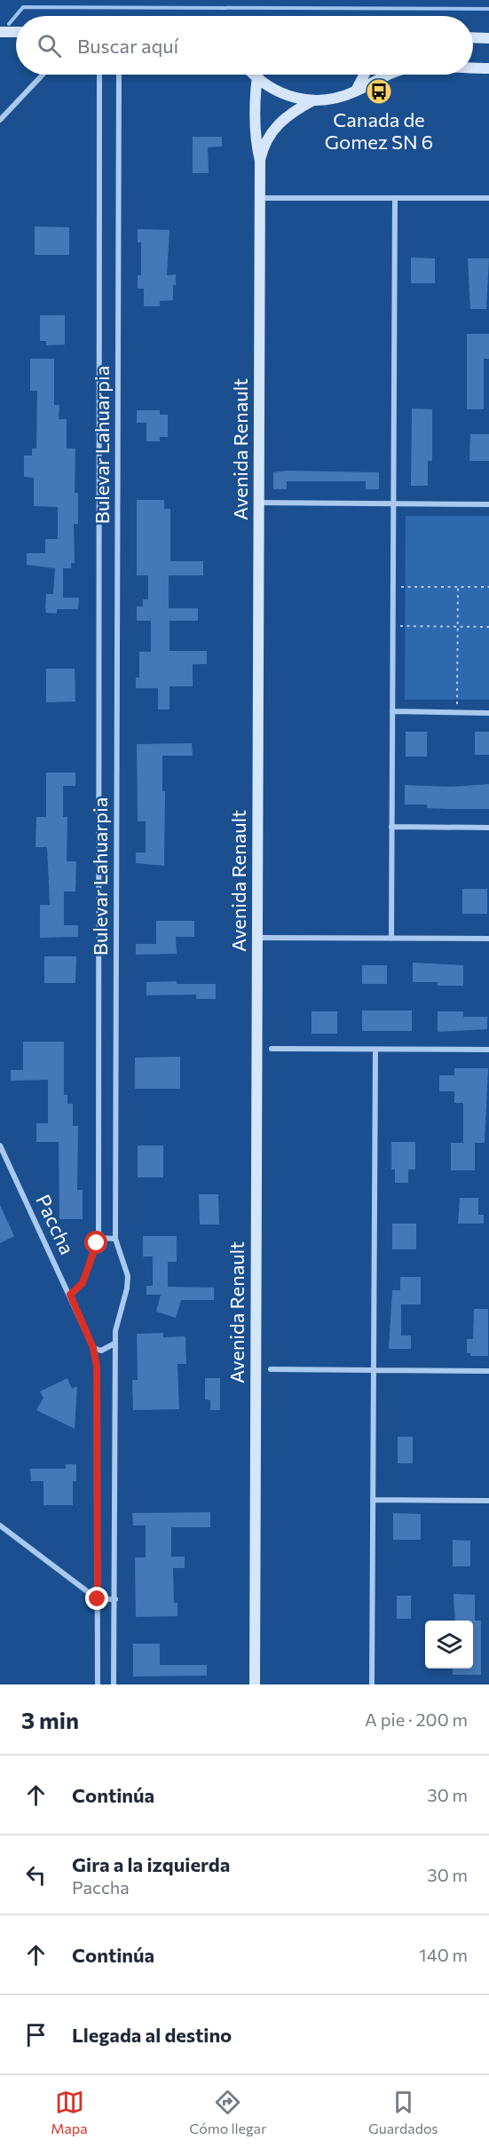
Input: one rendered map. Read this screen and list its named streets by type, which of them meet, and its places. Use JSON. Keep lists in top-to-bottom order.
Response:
{
  "streets": {
    "street": ["Bulevar Lahuarpia", "Avenida Renault", "Paccha"]
  },
  "places": {
    "bus stop": ["Canada de Gomez SN 6"]
  },
  "page": {
    "search": "Buscar aquí",
    "heading": ["3 min", "A pie · 200 m"],
    "list": [
      ["Continúa", "30 m"],
      ["Gira a la izquierda", "Paccha", "30 m"],
      ["Continúa", "140 m"],
      "Llegada al destino"
    ],
    "nav": ["Mapa", "Cómo llegar", "Guardados"]
  }
}
